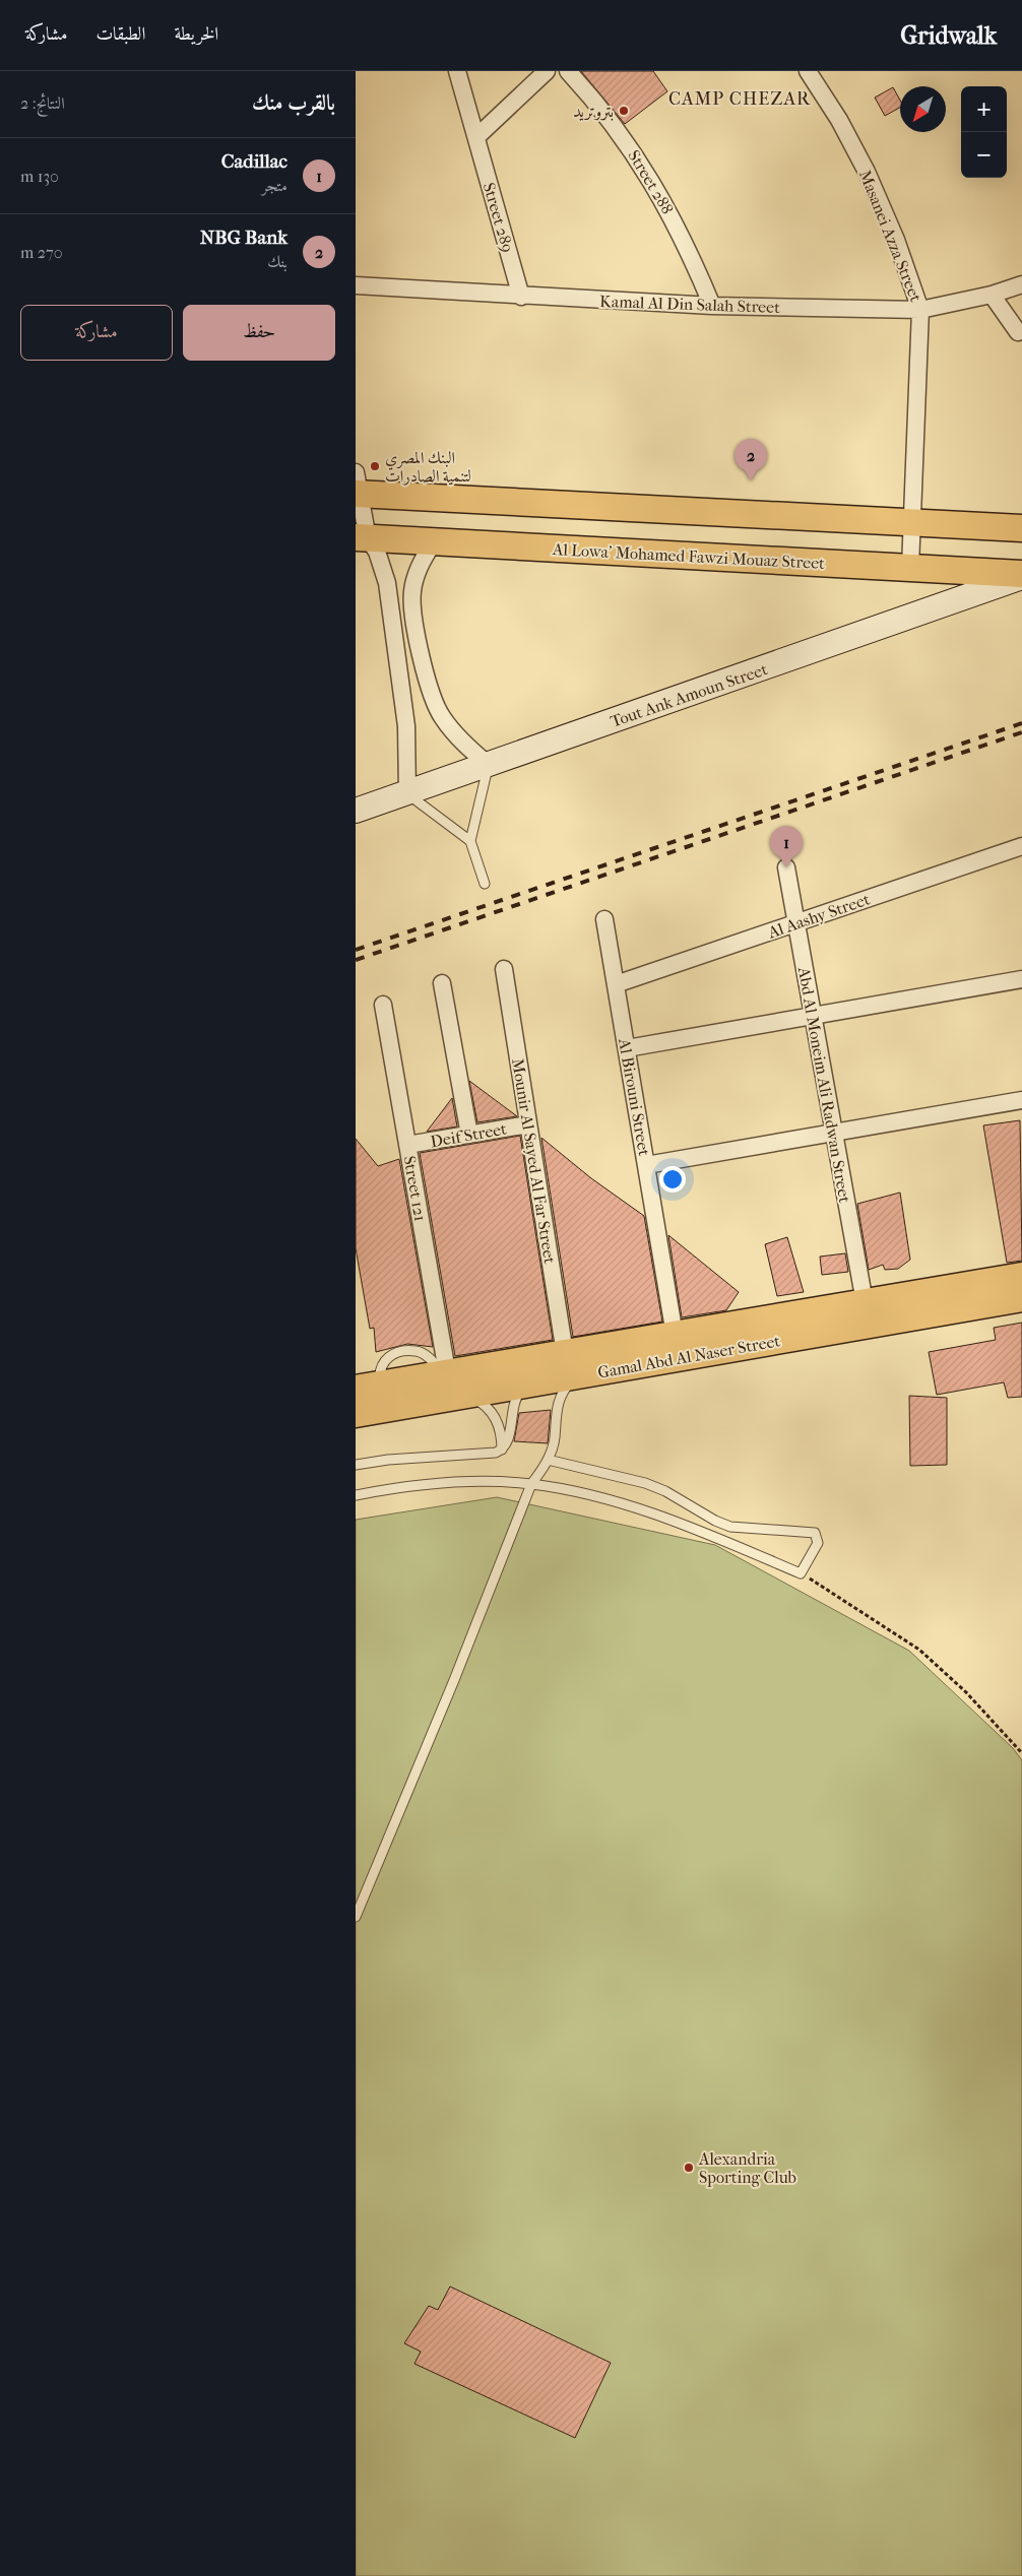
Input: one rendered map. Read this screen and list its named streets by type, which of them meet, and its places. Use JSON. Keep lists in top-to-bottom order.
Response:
{
  "streets": {
    "main road": ["Al Lowa' Mohamed Fawzi Mouaz Street", "Gamal Abd Al Naser Street"],
    "street": [
      "Street 288",
      "Street 289",
      "Masanei Azza Street",
      "Kamal Al Din Salah Street",
      "Tout Ank Amoun Street",
      "Al Aashy Street",
      "Abd Al Moneim Ali Radwan Street",
      "Al Birouni Street",
      "Deif Street",
      "Mounir Al Sayed Al Far Street",
      "Street 121"
    ]
  },
  "crossings": [
    ["Street 288", "Kamal Al Din Salah Street"],
    ["Street 289", "Kamal Al Din Salah Street"],
    ["Masanei Azza Street", "Kamal Al Din Salah Street"],
    ["Masanei Azza Street", "Al Lowa' Mohamed Fawzi Mouaz Street"],
    ["Al Lowa' Mohamed Fawzi Mouaz Street", "Tout Ank Amoun Street"],
    ["Al Aashy Street", "Abd Al Moneim Ali Radwan Street"],
    ["Al Aashy Street", "Al Birouni Street"],
    ["Abd Al Moneim Ali Radwan Street", "Gamal Abd Al Naser Street"],
    ["Al Birouni Street", "Gamal Abd Al Naser Street"],
    ["Deif Street", "Mounir Al Sayed Al Far Street"],
    ["Deif Street", "Street 121"],
    ["Mounir Al Sayed Al Far Street", "Gamal Abd Al Naser Street"],
    ["Street 121", "Gamal Abd Al Naser Street"]
  ],
  "districts": ["CAMP CHEZAR"],
  "places": ["بتروتريد", "البنك المصري لتنمية الصادرات", "Alexandria Sporting Club"],
  "north": "bottom left",
  "page": {
    "header": "Gridwalk",
    "nav": ["الخريطة", "الطبقات", "مشاركة"],
    "heading": ["بالقرب منك", "النتائج: 2"],
    "map_buttons": ["+", "−"],
    "list": [
      {
        "mark": "1",
        "name": "Cadillac",
        "note": "متجر",
        "value": "130 m"
      },
      {
        "mark": "2",
        "name": "NBG Bank",
        "note": "بنك",
        "value": "270 m"
      }
    ],
    "buttons": ["حفظ", "مشاركة"],
    "pins": ["2", "1"]
  }
}
